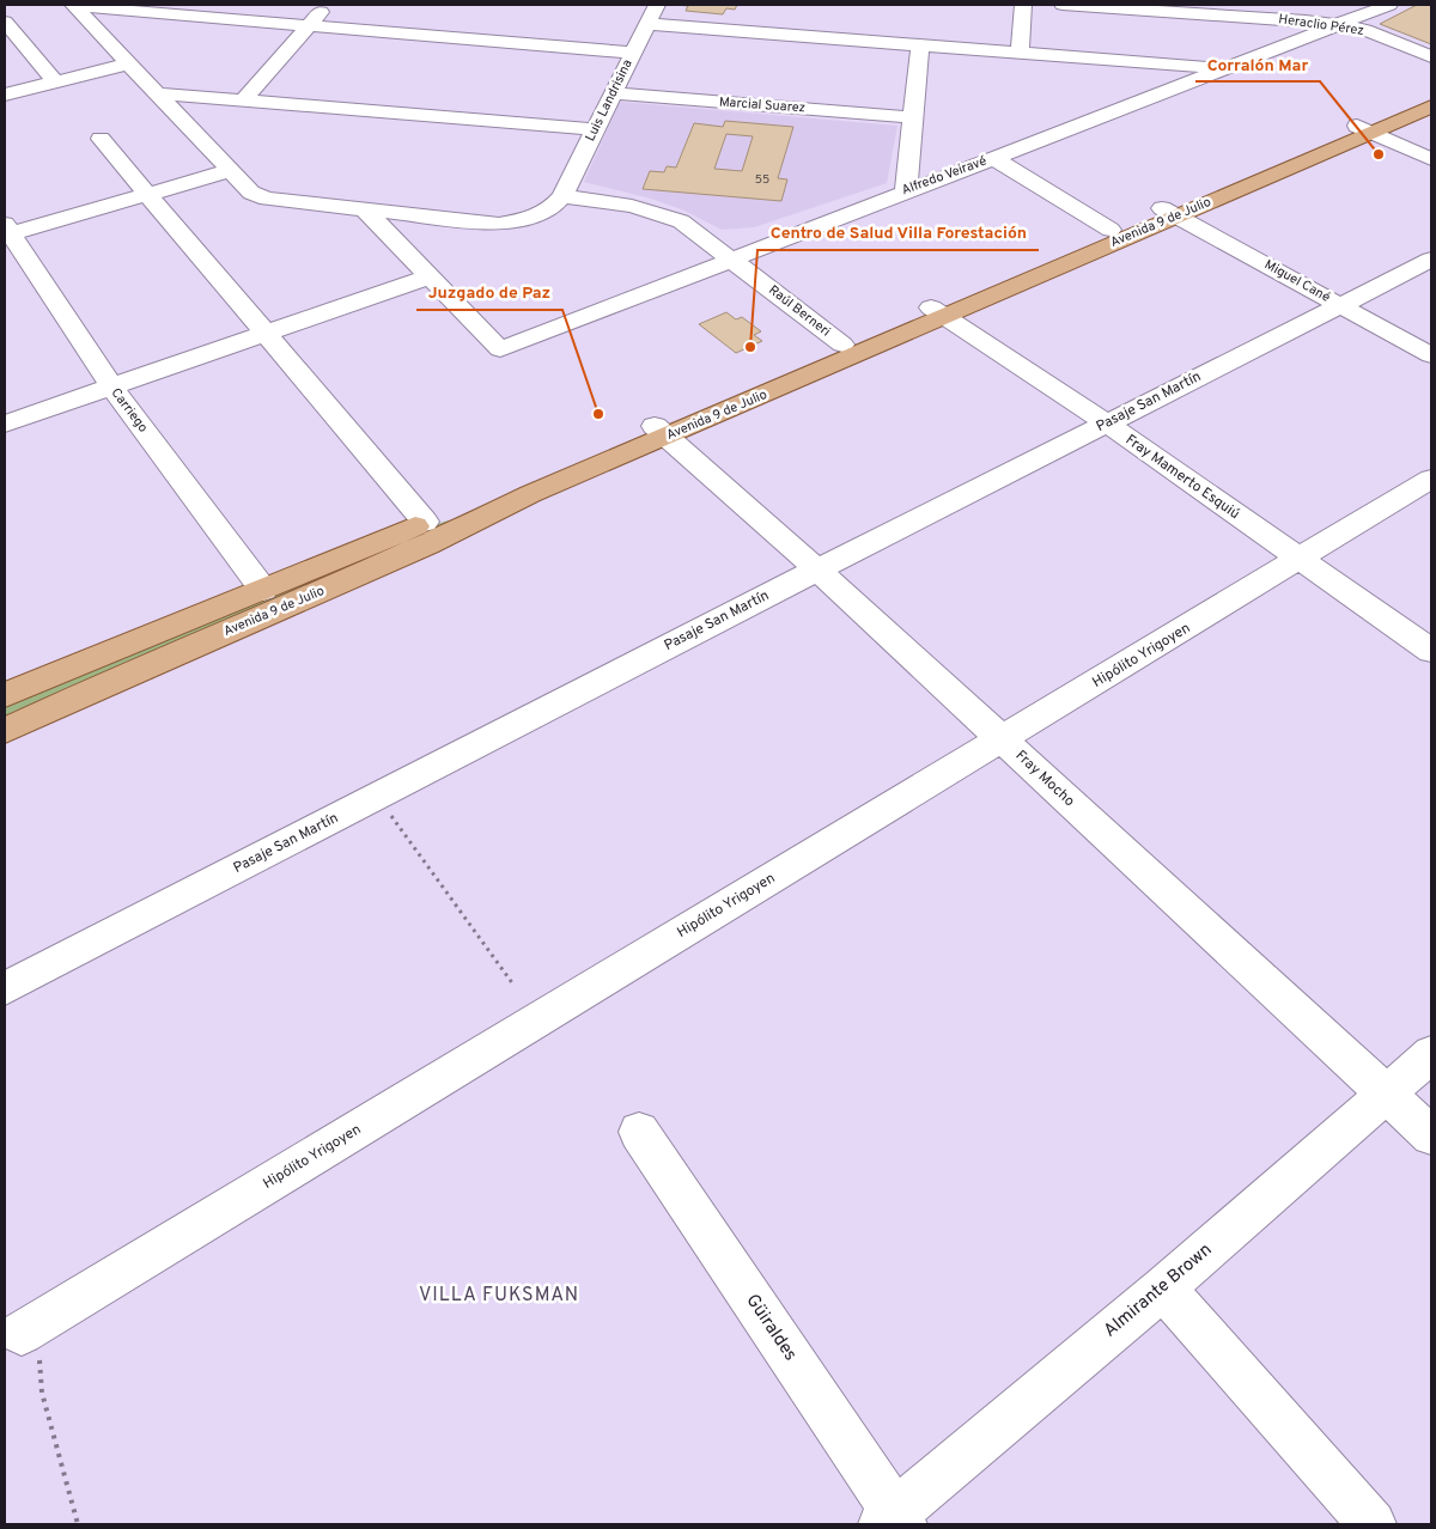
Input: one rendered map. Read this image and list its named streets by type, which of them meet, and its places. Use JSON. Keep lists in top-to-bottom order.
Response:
{
  "streets": {
    "main road": ["Avenida 9 de Julio"],
    "street": [
      "Heraclio Pérez",
      "Luis Landrisina",
      "Marcial Suarez",
      "Alfredo Veiravé",
      "Miguel Cané",
      "Raúl Berneri",
      "Pasaje San Martín",
      "Carriego",
      "Fray Mamerto Esquiú",
      "Hipólito Yrigoyen",
      "Fray Mocho",
      "Almirante Brown",
      "Güiraldes"
    ]
  },
  "crossings": [
    ["Heraclio Pérez", "Alfredo Veiravé"],
    ["Luis Landrisina", "Marcial Suarez"],
    ["Luis Landrisina", "Raúl Berneri"],
    ["Alfredo Veiravé", "Raúl Berneri"],
    ["Avenida 9 de Julio", "Miguel Cané"],
    ["Avenida 9 de Julio", "Raúl Berneri"],
    ["Avenida 9 de Julio", "Carriego"],
    ["Avenida 9 de Julio", "Fray Mamerto Esquiú"],
    ["Avenida 9 de Julio", "Fray Mocho"],
    ["Miguel Cané", "Pasaje San Martín"],
    ["Pasaje San Martín", "Fray Mamerto Esquiú"],
    ["Pasaje San Martín", "Fray Mocho"],
    ["Fray Mamerto Esquiú", "Hipólito Yrigoyen"],
    ["Hipólito Yrigoyen", "Fray Mocho"],
    ["Fray Mocho", "Almirante Brown"],
    ["Almirante Brown", "Güiraldes"]
  ],
  "districts": ["VILLA FUKSMAN"],
  "places": ["Corralón Mar", "Centro de Salud Villa Forestación", "Juzgado de Paz"],
  "house_numbers": ["55"]
}
